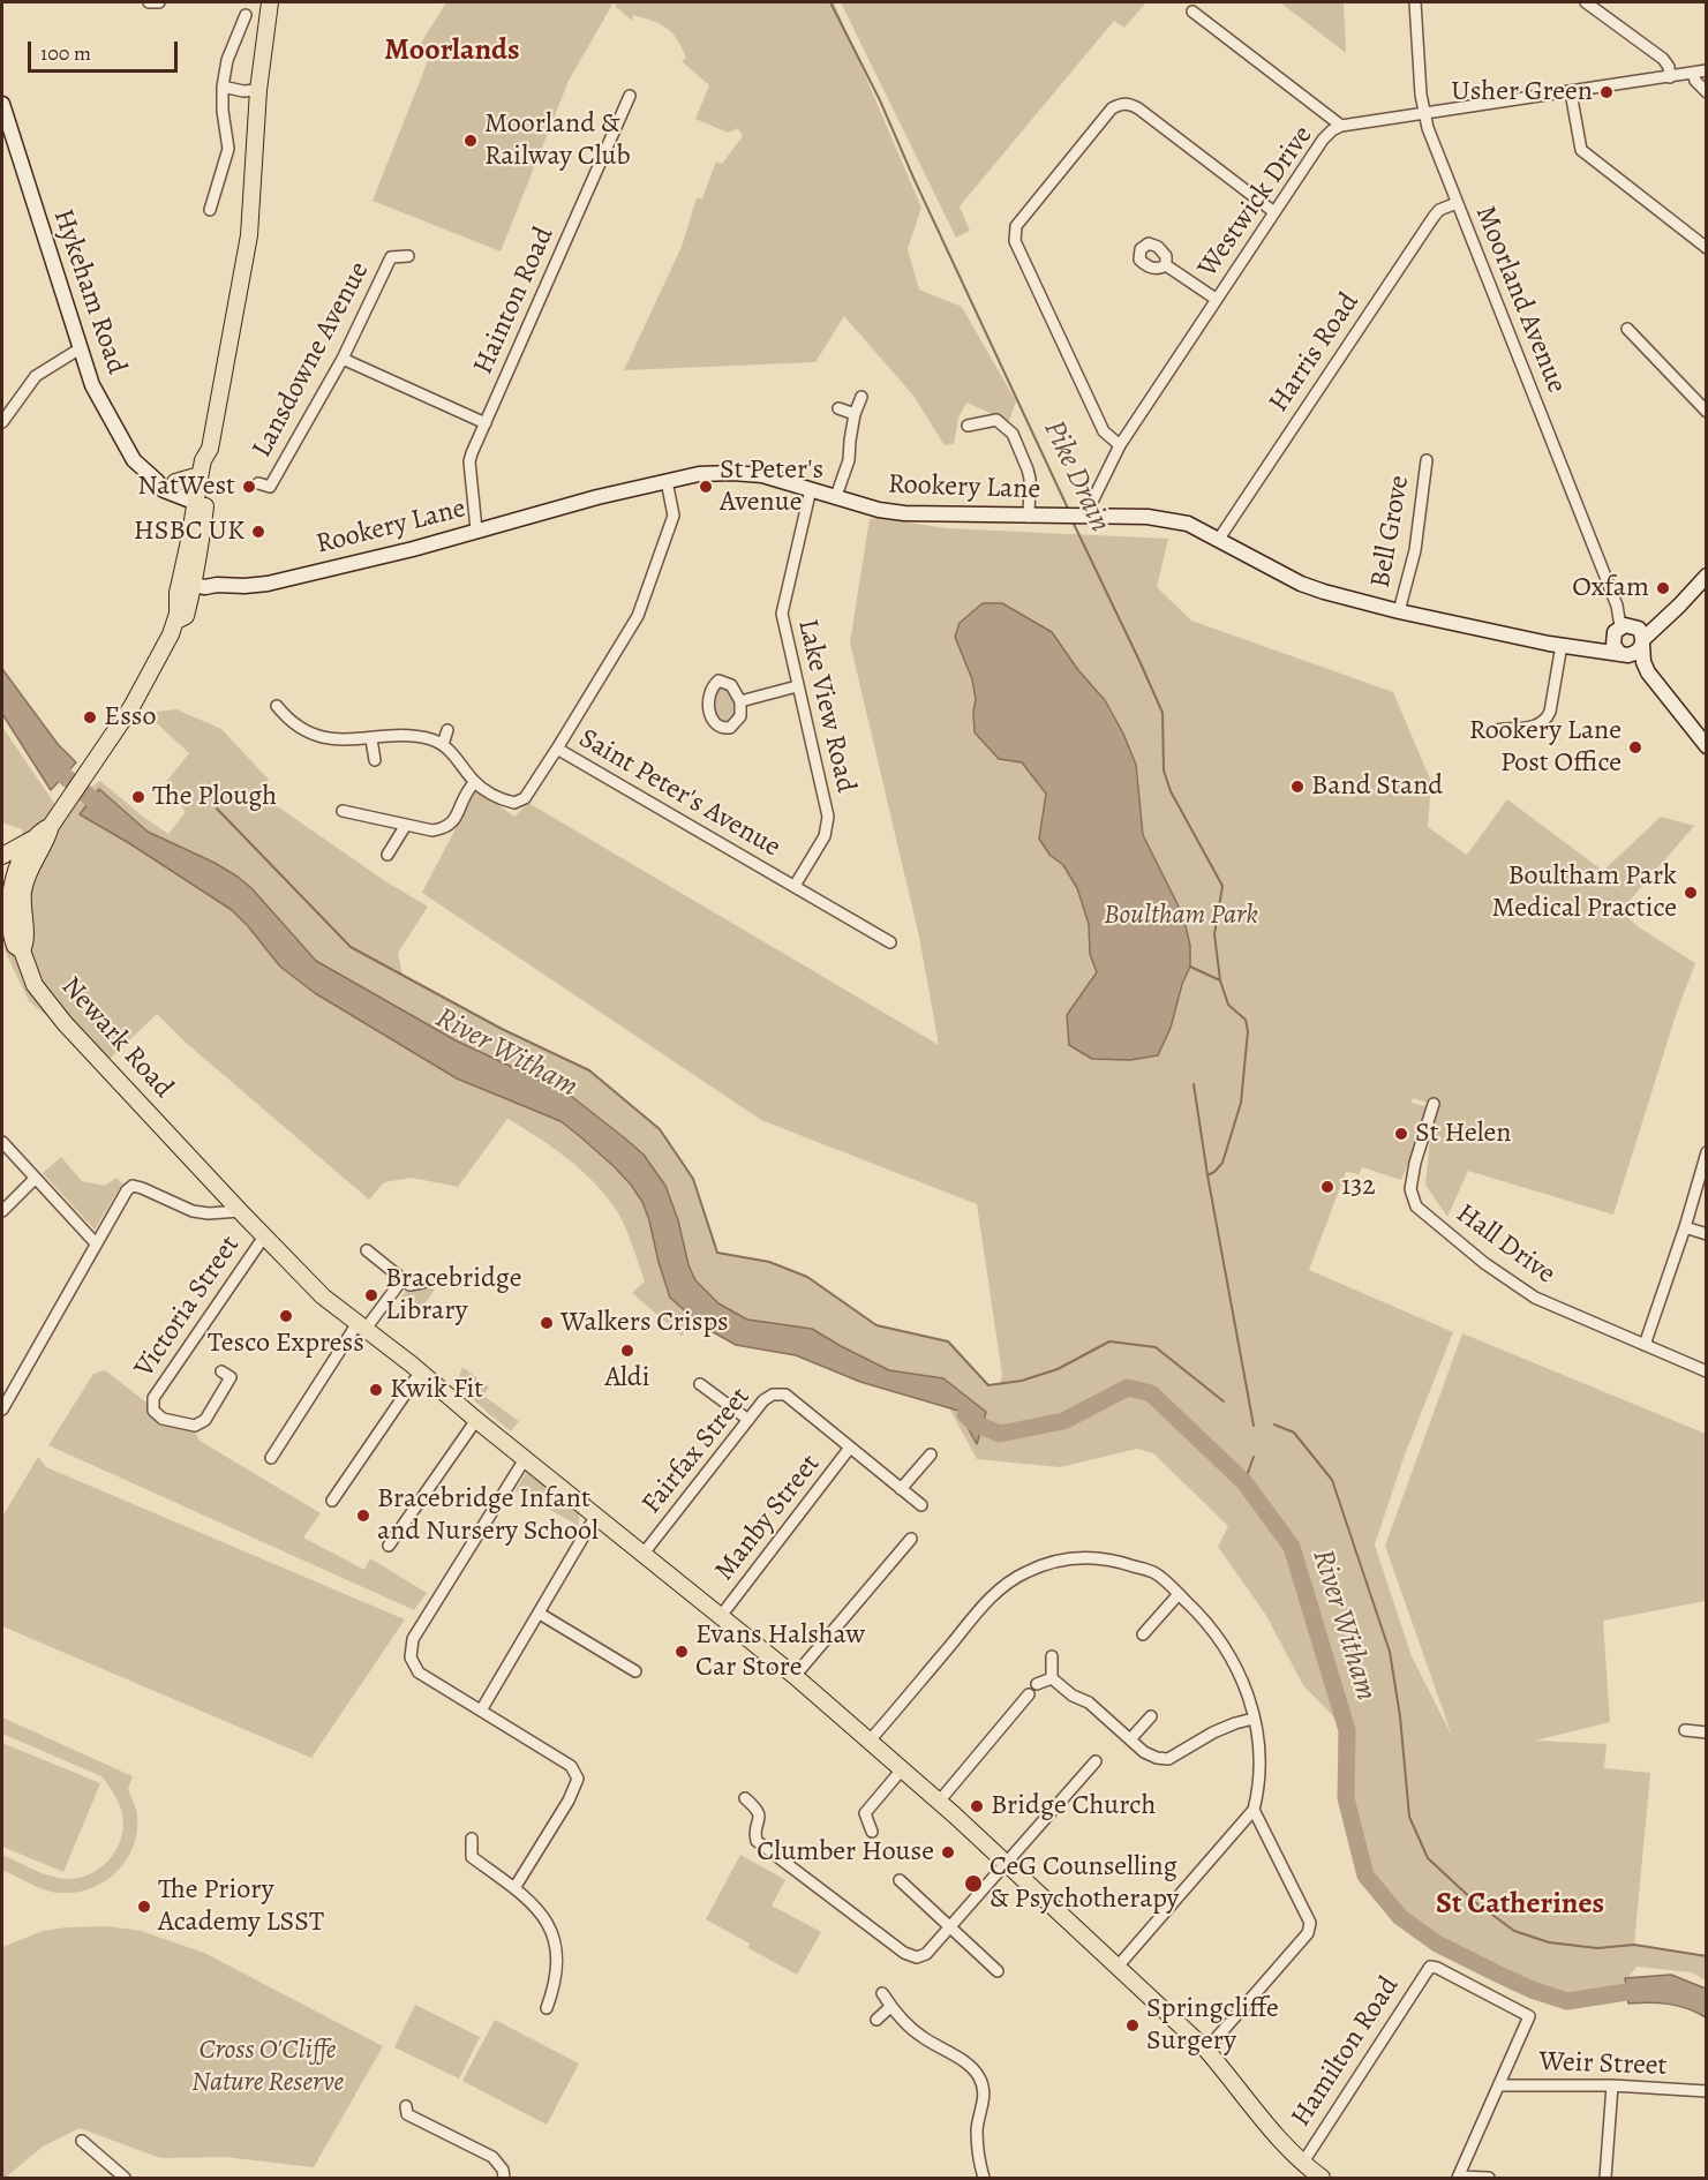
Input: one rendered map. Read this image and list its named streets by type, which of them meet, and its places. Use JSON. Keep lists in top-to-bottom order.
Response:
{
  "streets": {
    "main road": ["Newark Road"],
    "street": [
      "Westwick Drive",
      "Hykeham Road",
      "Moorland Avenue",
      "Hainton Road",
      "Harris Road",
      "Lansdowne Avenue",
      "Rookery Lane",
      "Bell Grove",
      "Lake View Road",
      "Saint Peter's Avenue",
      "Hall Drive",
      "Victoria Street",
      "Fairfax Street",
      "Manby Street",
      "Hamilton Road",
      "Weir Street"
    ]
  },
  "crossings": [
    ["Westwick Drive", "Moorland Avenue"],
    ["Westwick Drive", "Rookery Lane"],
    ["Hykeham Road", "Newark Road"],
    ["Moorland Avenue", "Harris Road"],
    ["Hainton Road", "Rookery Lane"],
    ["Harris Road", "Rookery Lane"],
    ["Rookery Lane", "Bell Grove"],
    ["Rookery Lane", "Lake View Road"],
    ["Rookery Lane", "Saint Peter's Avenue"],
    ["Rookery Lane", "Newark Road"],
    ["Lake View Road", "Saint Peter's Avenue"],
    ["Newark Road", "Victoria Street"],
    ["Newark Road", "Fairfax Street"],
    ["Newark Road", "Manby Street"],
    ["Newark Road", "Hamilton Road"],
    ["Fairfax Street", "Manby Street"],
    ["Hamilton Road", "Weir Street"]
  ],
  "districts": ["Moorlands", "St Catherines"],
  "water": ["Pike Drain", "River Witham"],
  "parks": ["Boultham Park", "Cross O'Cliffe Nature Reserve"],
  "places": [
    "Usher Green",
    "Moorland & Railway Club",
    "NatWest",
    "St Peter's Avenue",
    "HSBC UK",
    "Oxfam",
    "Esso",
    "Rookery Lane Post Office",
    "Band Stand",
    "The Plough",
    "Boultham Park Medical Practice",
    "St Helen",
    "132",
    "Bracebridge Library",
    "Tesco Express",
    "Walkers Crisps",
    "Aldi",
    "Kwik Fit",
    "Bracebridge Infant and Nursery School",
    "Evans Halshaw Car Store",
    "Bridge Church",
    "Clumber House",
    "CeG Counselling & Psychotherapy",
    "The Priory Academy LSST",
    "Springcliffe Surgery"
  ],
  "scale_bar": "100 m"
}
